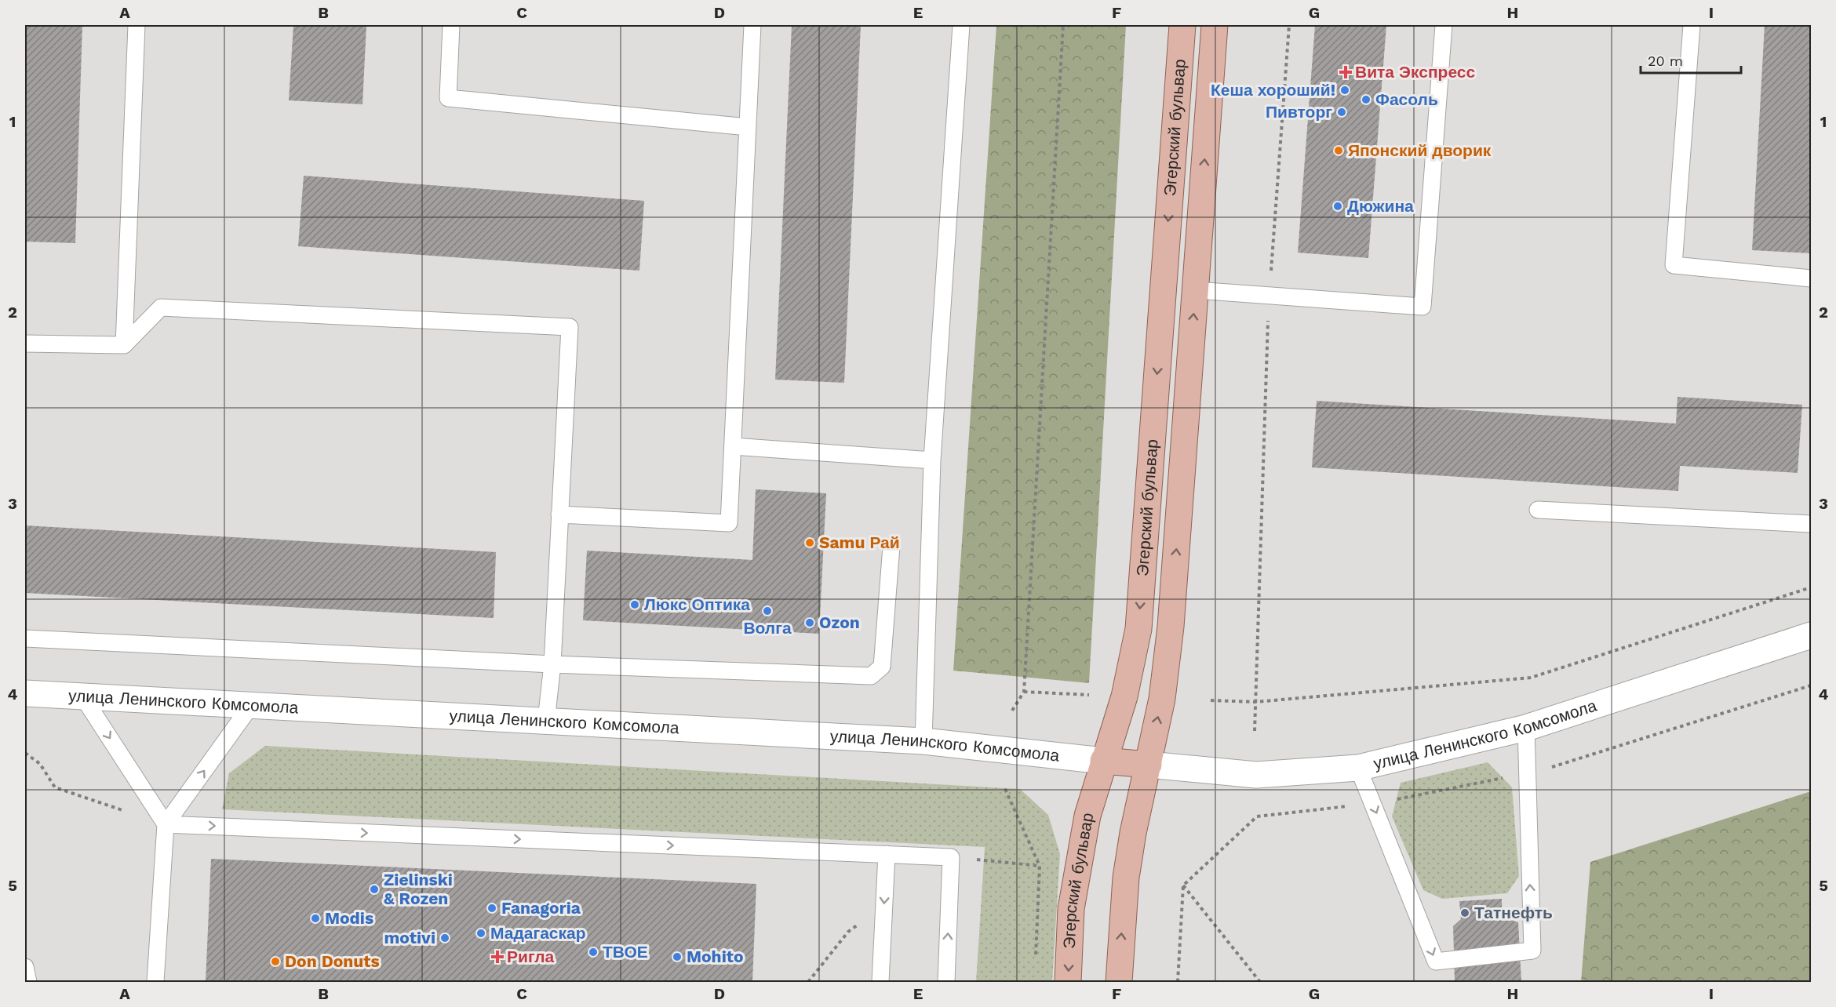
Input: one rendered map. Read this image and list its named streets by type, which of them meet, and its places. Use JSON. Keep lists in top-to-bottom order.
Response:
{
  "streets": {
    "main road": ["Эгерский бульвар", "улица Ленинского Комсомола"]
  },
  "crossings": [
    ["Эгерский бульвар", "улица Ленинского Комсомола"]
  ],
  "places": {
    "health": ["Вита Экспресс", "Ригла"],
    "other": [
      "Кеша хороший!",
      "Фасоль",
      "Пивторг",
      "Японский дворик",
      "Дюжина",
      "Samu Рай",
      "Люкс Оптика",
      "Волга",
      "Ozon",
      "Zielinski & Rozen",
      "Fanagoria",
      "Татнефть",
      "Modis",
      "Мадагаскар",
      "motivi",
      "ТВОЕ",
      "Mohito",
      "Don Donuts"
    ]
  },
  "scale_bar": "20 m",
  "grid": {
    "columns": [
      "A",
      "B",
      "C",
      "D",
      "E",
      "F",
      "G",
      "H",
      "I"
    ],
    "rows": [
      "1",
      "2",
      "3",
      "4",
      "5"
    ]
  }
}
